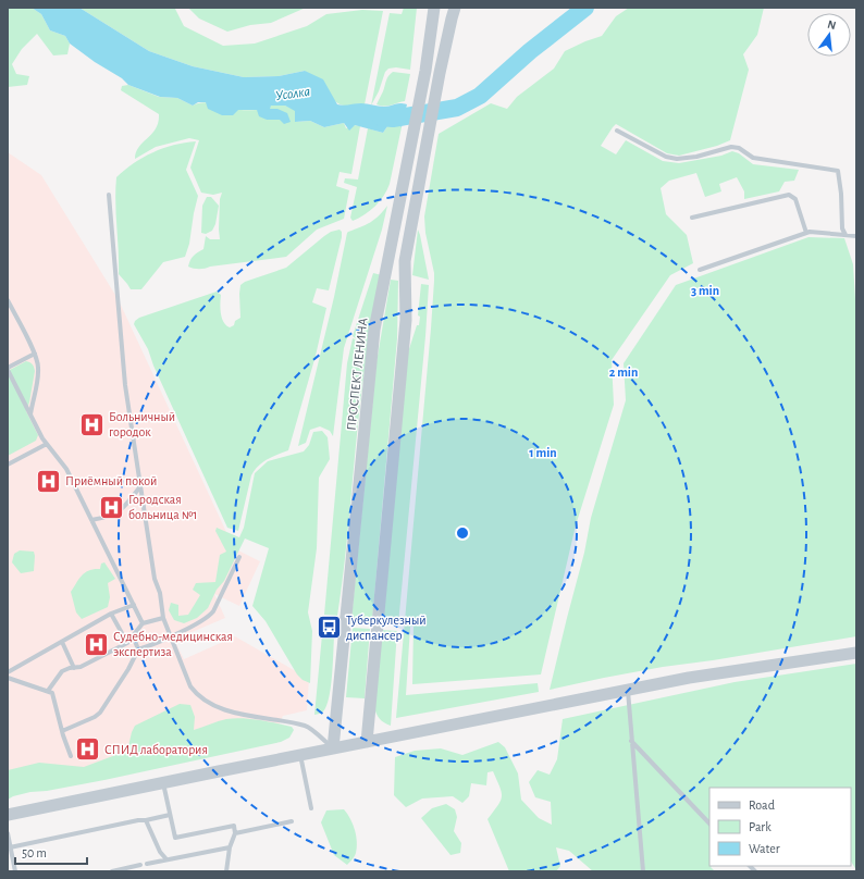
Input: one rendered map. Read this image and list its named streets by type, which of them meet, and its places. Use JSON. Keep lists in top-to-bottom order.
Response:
{
  "streets": {
    "street": ["ПРОСПЕКТ ЛЕНИНА"]
  },
  "water": ["Усолка"],
  "places": {
    "hospital": [
      "Больничный городок",
      "Приёмный покой",
      "Городская больница №1",
      "Судебно-медицинская экспертиза",
      "СПИД лаборатория"
    ],
    "bus stop": ["Туберкулезный диспансер"]
  },
  "legend": ["Road", "Park", "Water"],
  "scale_bar": "50 m",
  "north": "top",
  "rings": ["3 min", "2 min", "1 min"]
}
